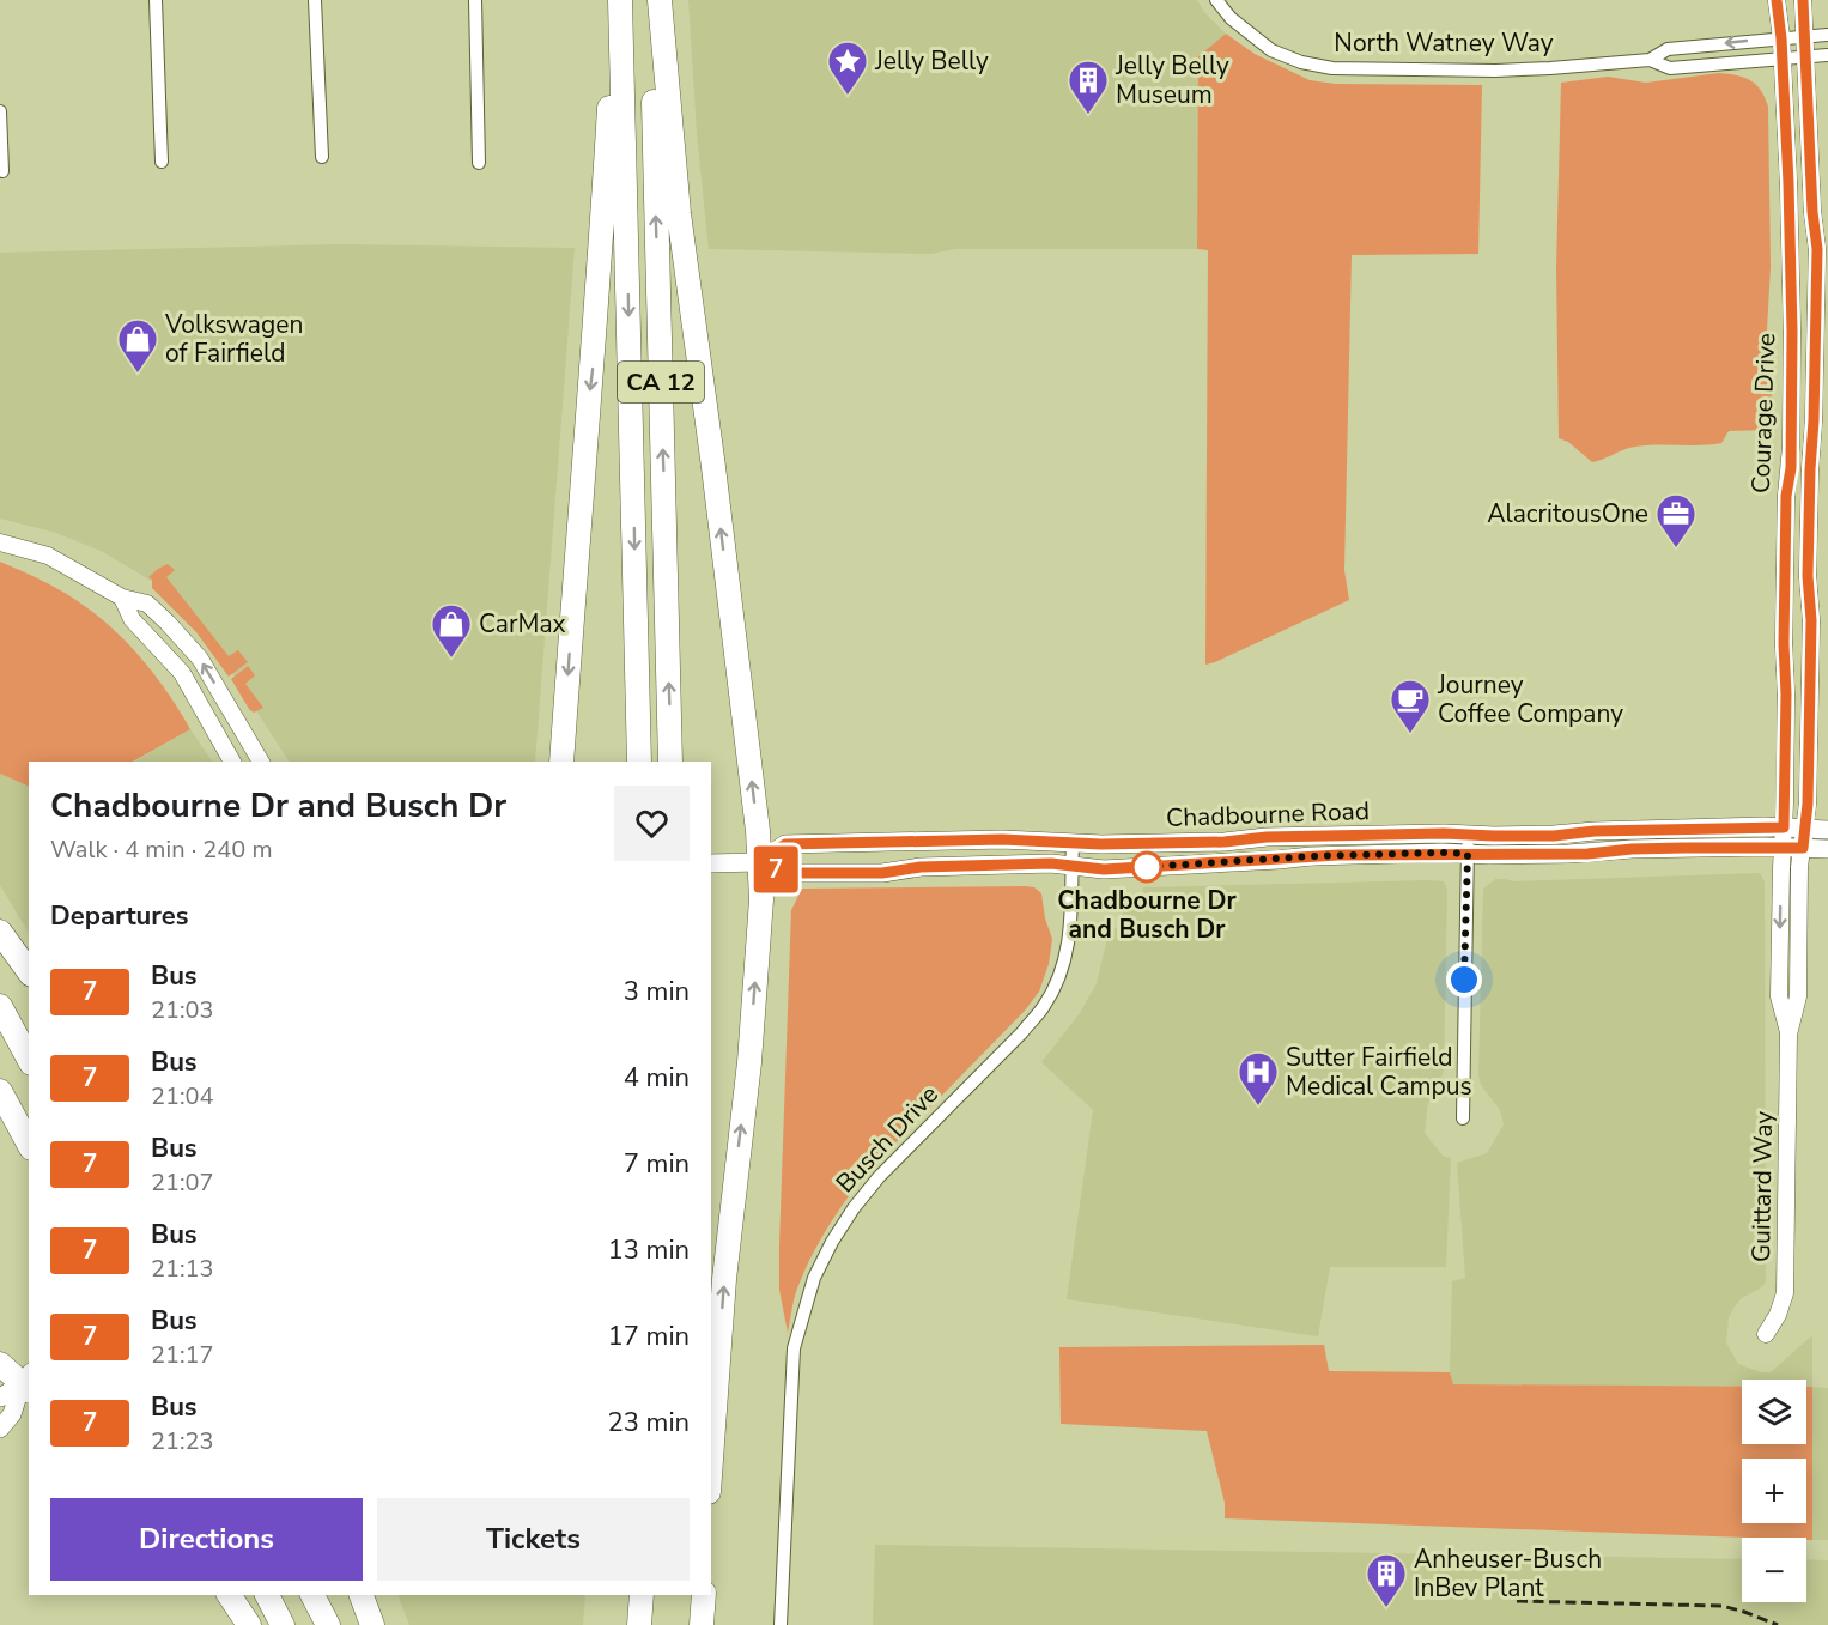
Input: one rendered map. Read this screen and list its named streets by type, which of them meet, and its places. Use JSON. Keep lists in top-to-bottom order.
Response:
{
  "streets": {
    "highway": ["CA 12"],
    "main road": ["Chadbourne Road"],
    "street": [
      "North Watney Way",
      "Courage Drive",
      "Busch Drive",
      "Guittard Way"
    ]
  },
  "crossings": [
    ["North Watney Way", "Courage Drive"],
    ["Courage Drive", "Chadbourne Road"],
    ["Courage Drive", "Guittard Way"],
    ["Chadbourne Road", "Busch Drive"],
    ["Chadbourne Road", "Guittard Way"]
  ],
  "places": {
    "place": ["Jelly Belly"],
    "building": ["Jelly Belly Museum", "Anheuser-Busch InBev Plant"],
    "shop": ["Volkswagen of Fairfield", "CarMax"],
    "office": ["AlacritousOne"],
    "cafe": ["Journey Coffee Company"],
    "other": ["Chadbourne Dr and Busch Dr"],
    "hospital": ["Sutter Fairfield Medical Campus"]
  },
  "lines": ["bus line 7"],
  "page": {
    "on_map": "7",
    "heading": [
      ["Chadbourne Dr and Busch Dr", "Walk · 4 min · 240 m"],
      "Departures"
    ],
    "list": [
      {
        "mark": "7",
        "name": "Bus",
        "note": "21:03",
        "value": "3 min"
      },
      {
        "mark": "7",
        "name": "Bus",
        "note": "21:04",
        "value": "4 min"
      },
      {
        "mark": "7",
        "name": "Bus",
        "note": "21:07",
        "value": "7 min"
      },
      {
        "mark": "7",
        "name": "Bus",
        "note": "21:13",
        "value": "13 min"
      },
      {
        "mark": "7",
        "name": "Bus",
        "note": "21:17",
        "value": "17 min"
      },
      {
        "mark": "7",
        "name": "Bus",
        "note": "21:23",
        "value": "23 min"
      }
    ],
    "map_buttons": ["+", "−"],
    "buttons": ["Directions", "Tickets"]
  }
}
